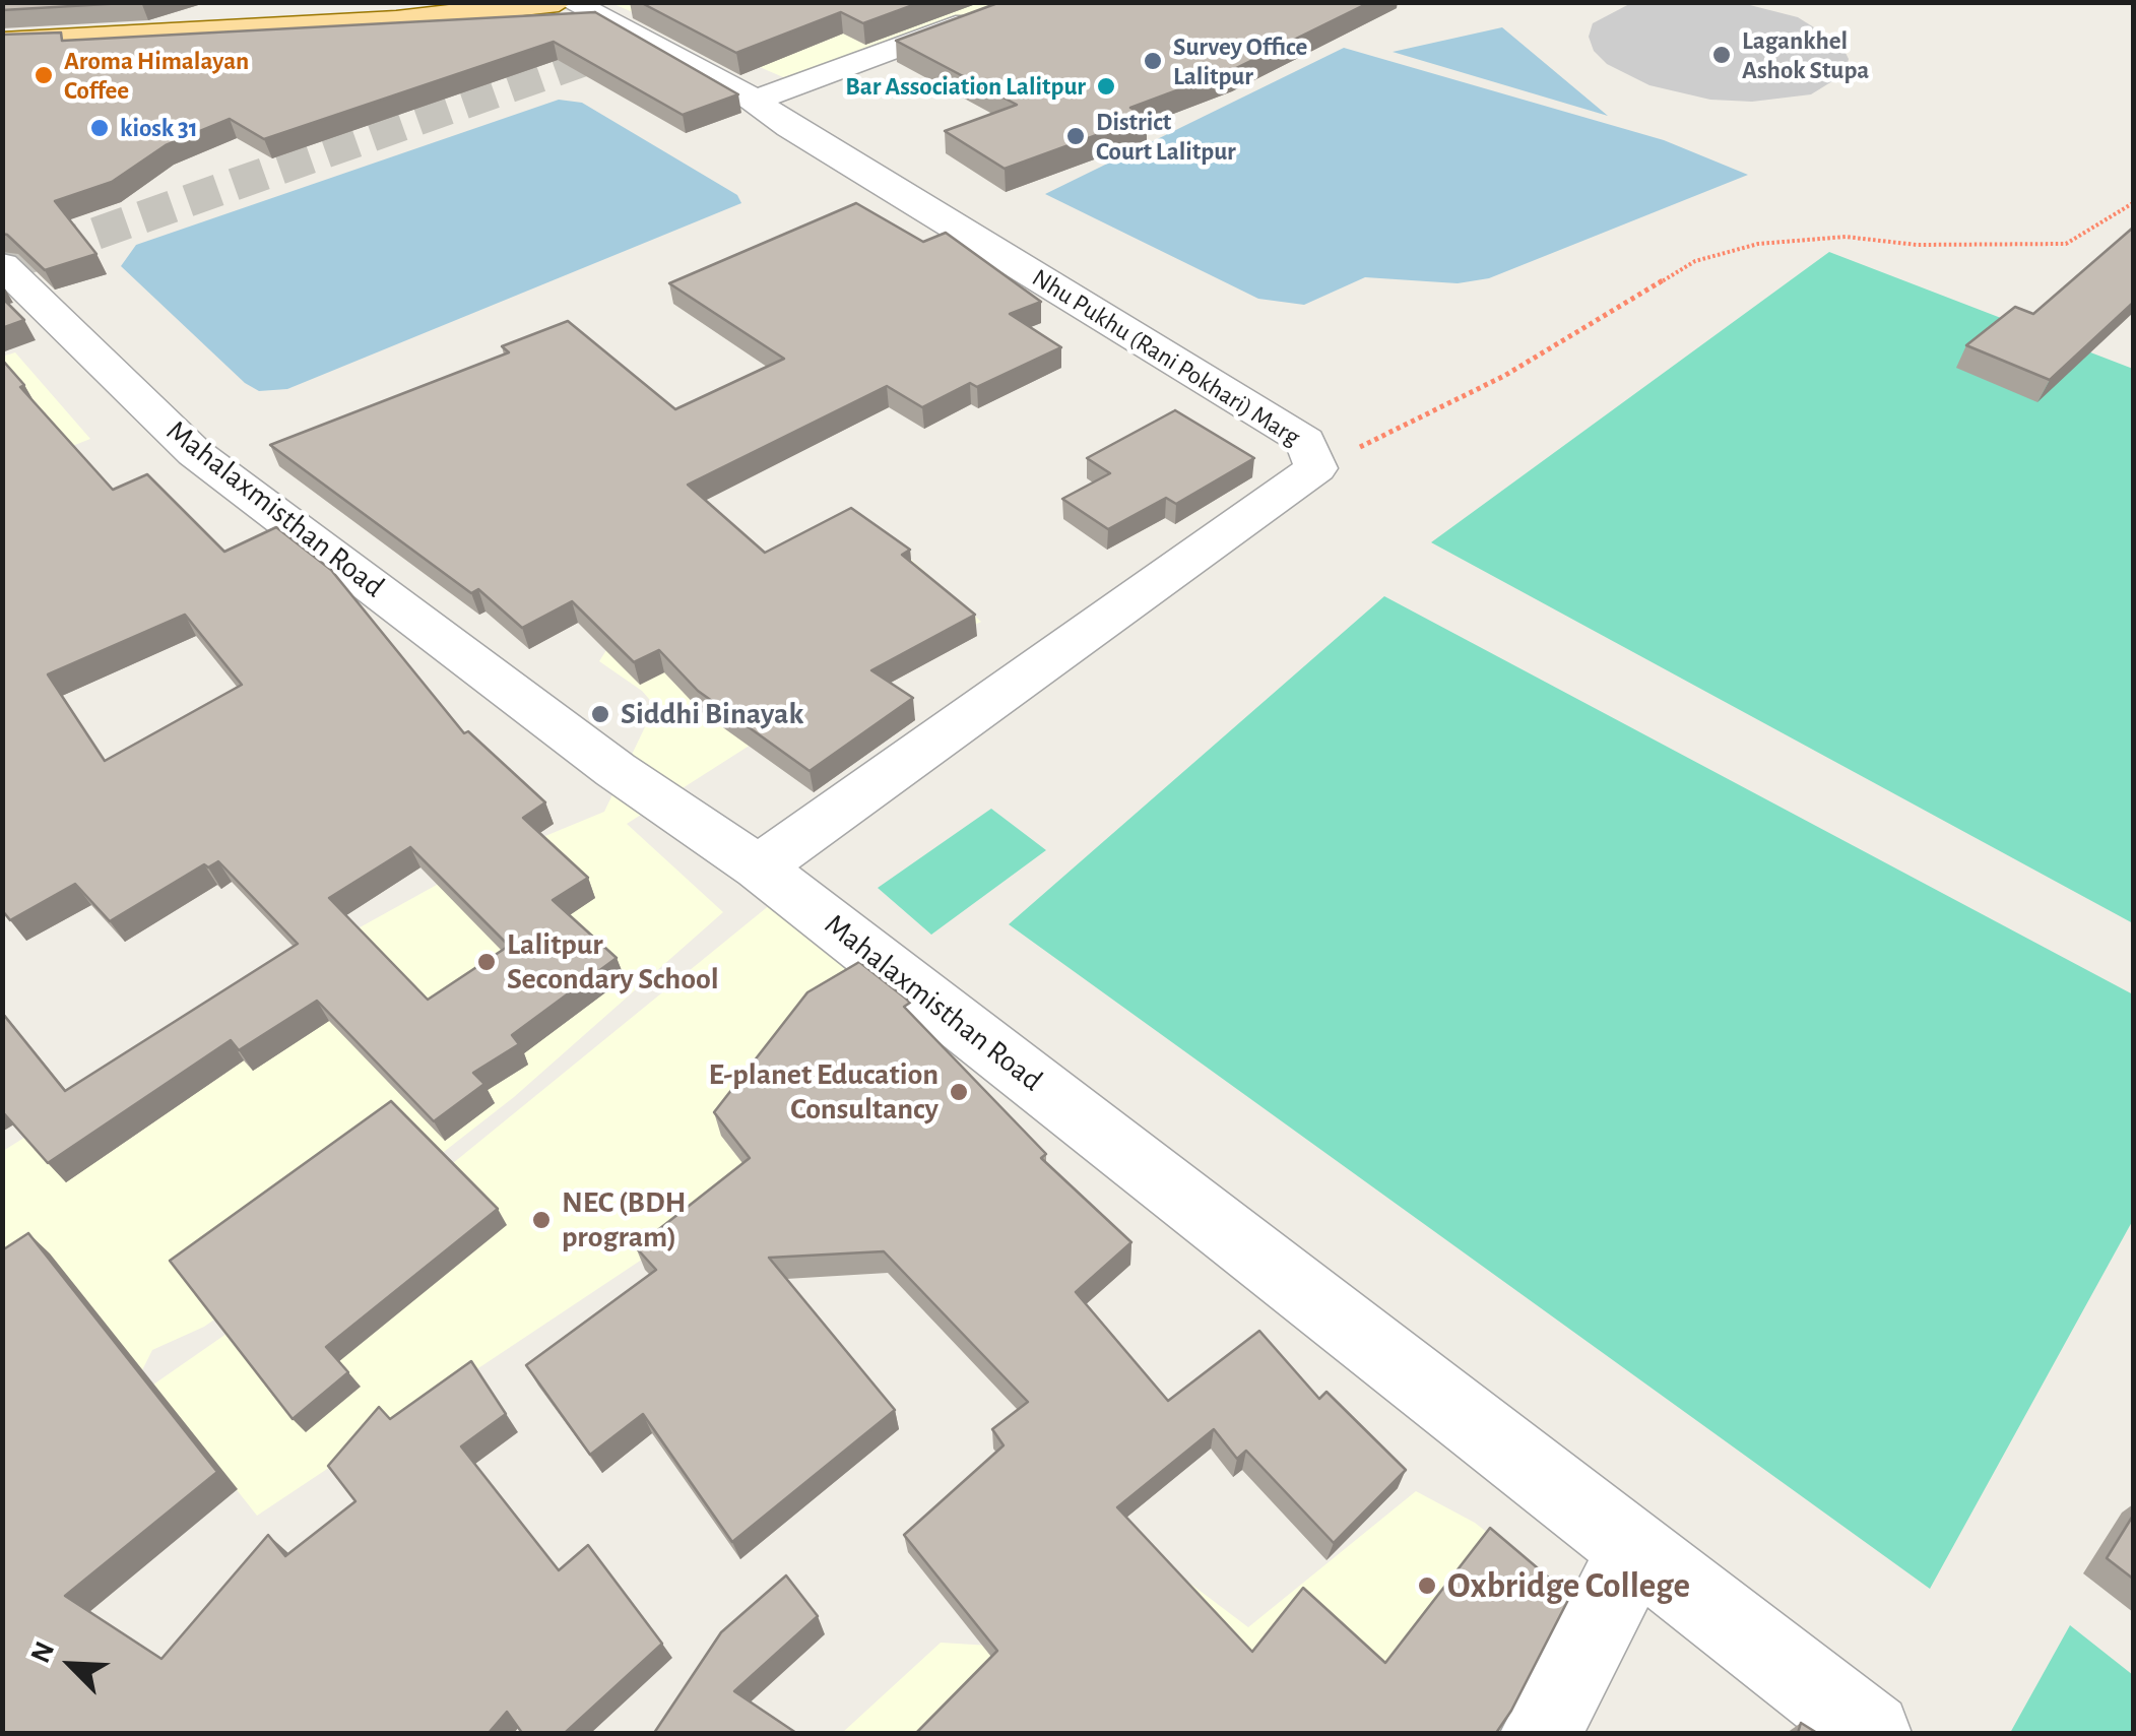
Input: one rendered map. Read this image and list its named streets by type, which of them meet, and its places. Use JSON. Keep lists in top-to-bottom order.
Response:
{
  "streets": {
    "street": ["Nhu Pukhu (Rani Pokhari) Marg", "Mahalaxmisthan Road"]
  },
  "crossings": [
    ["Nhu Pukhu (Rani Pokhari) Marg", "Mahalaxmisthan Road"]
  ],
  "places": [
    "Lagankhel Ashok Stupa",
    "Survey Office Lalitpur",
    "Aroma Himalayan Coffee",
    "Bar Association Lalitpur",
    "kiosk 31",
    "District Court Lalitpur",
    "Siddhi Binayak",
    "Lalitpur Secondary School",
    "E-planet Education Consultancy",
    "NEC (BDH program)",
    "Oxbridge College"
  ],
  "north": "top left"
}
